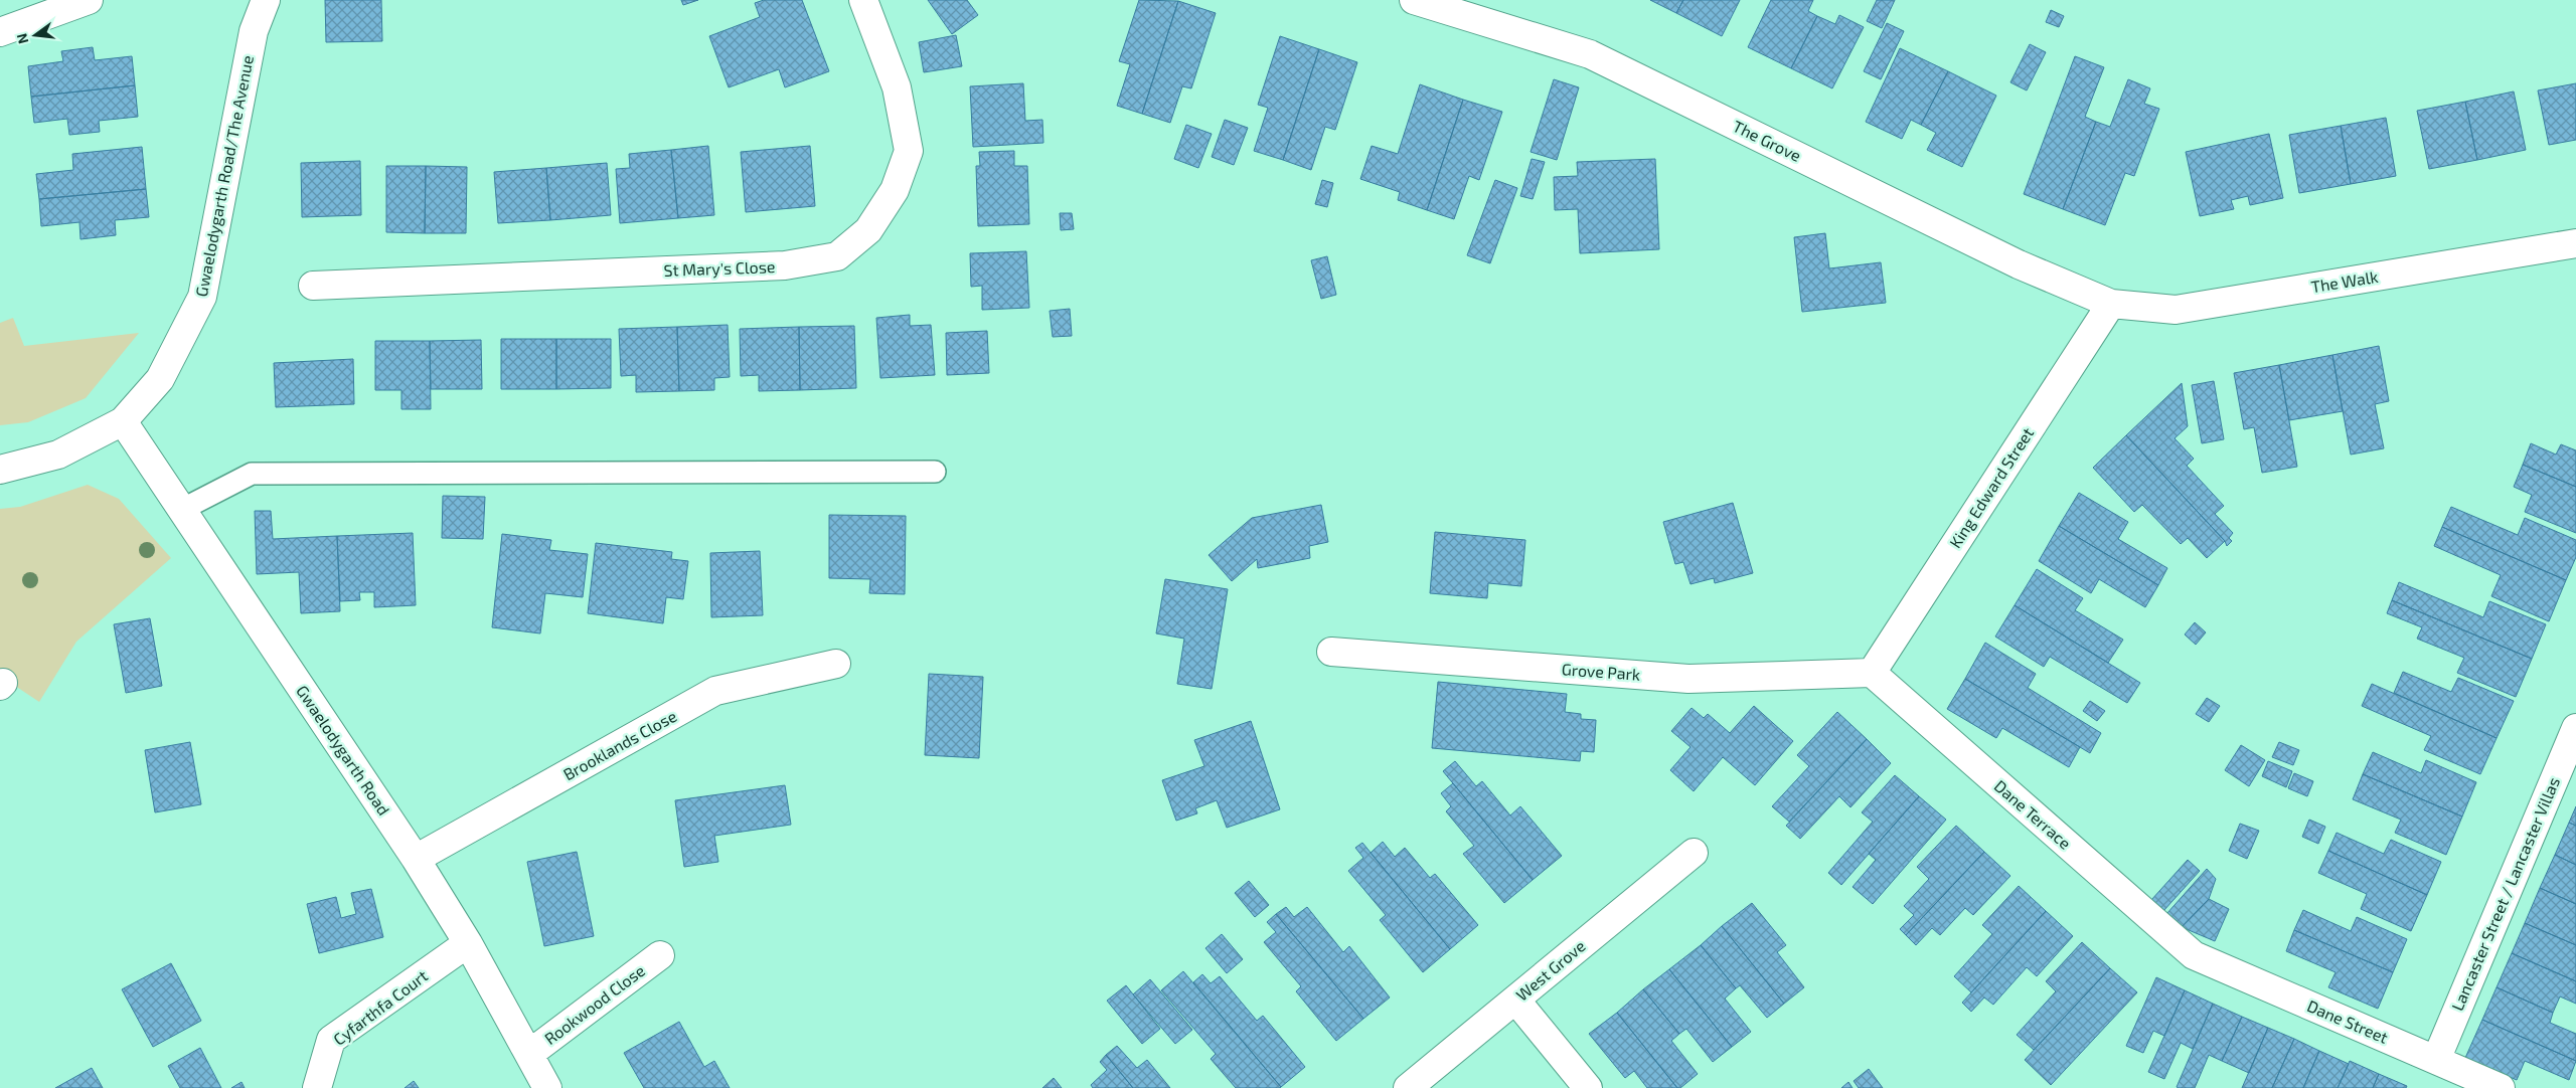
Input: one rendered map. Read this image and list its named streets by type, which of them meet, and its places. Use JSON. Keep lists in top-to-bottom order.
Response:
{
  "streets": {
    "street": [
      "The Grove",
      "Gwaelodygarth Road/The Avenue",
      "St Mary's Close",
      "The Walk",
      "King Edward Street",
      "Grove Park",
      "Brooklands Close",
      "Gwaelodygarth Road",
      "Dane Terrace",
      "Lancaster Street / Lancaster Villas",
      "West Grove",
      "Rookwood Close",
      "Cyfarthfa Court",
      "Dane Street"
    ]
  },
  "crossings": [
    ["The Grove", "The Walk"],
    ["The Grove", "King Edward Street"],
    ["Gwaelodygarth Road/The Avenue", "Gwaelodygarth Road"],
    ["The Walk", "King Edward Street"],
    ["King Edward Street", "Grove Park"],
    ["King Edward Street", "Dane Terrace"],
    ["Grove Park", "Dane Terrace"],
    ["Brooklands Close", "Gwaelodygarth Road"],
    ["Gwaelodygarth Road", "Rookwood Close"],
    ["Gwaelodygarth Road", "Cyfarthfa Court"],
    ["Dane Terrace", "Dane Street"],
    ["Lancaster Street / Lancaster Villas", "Dane Street"]
  ],
  "north": "left"
}
